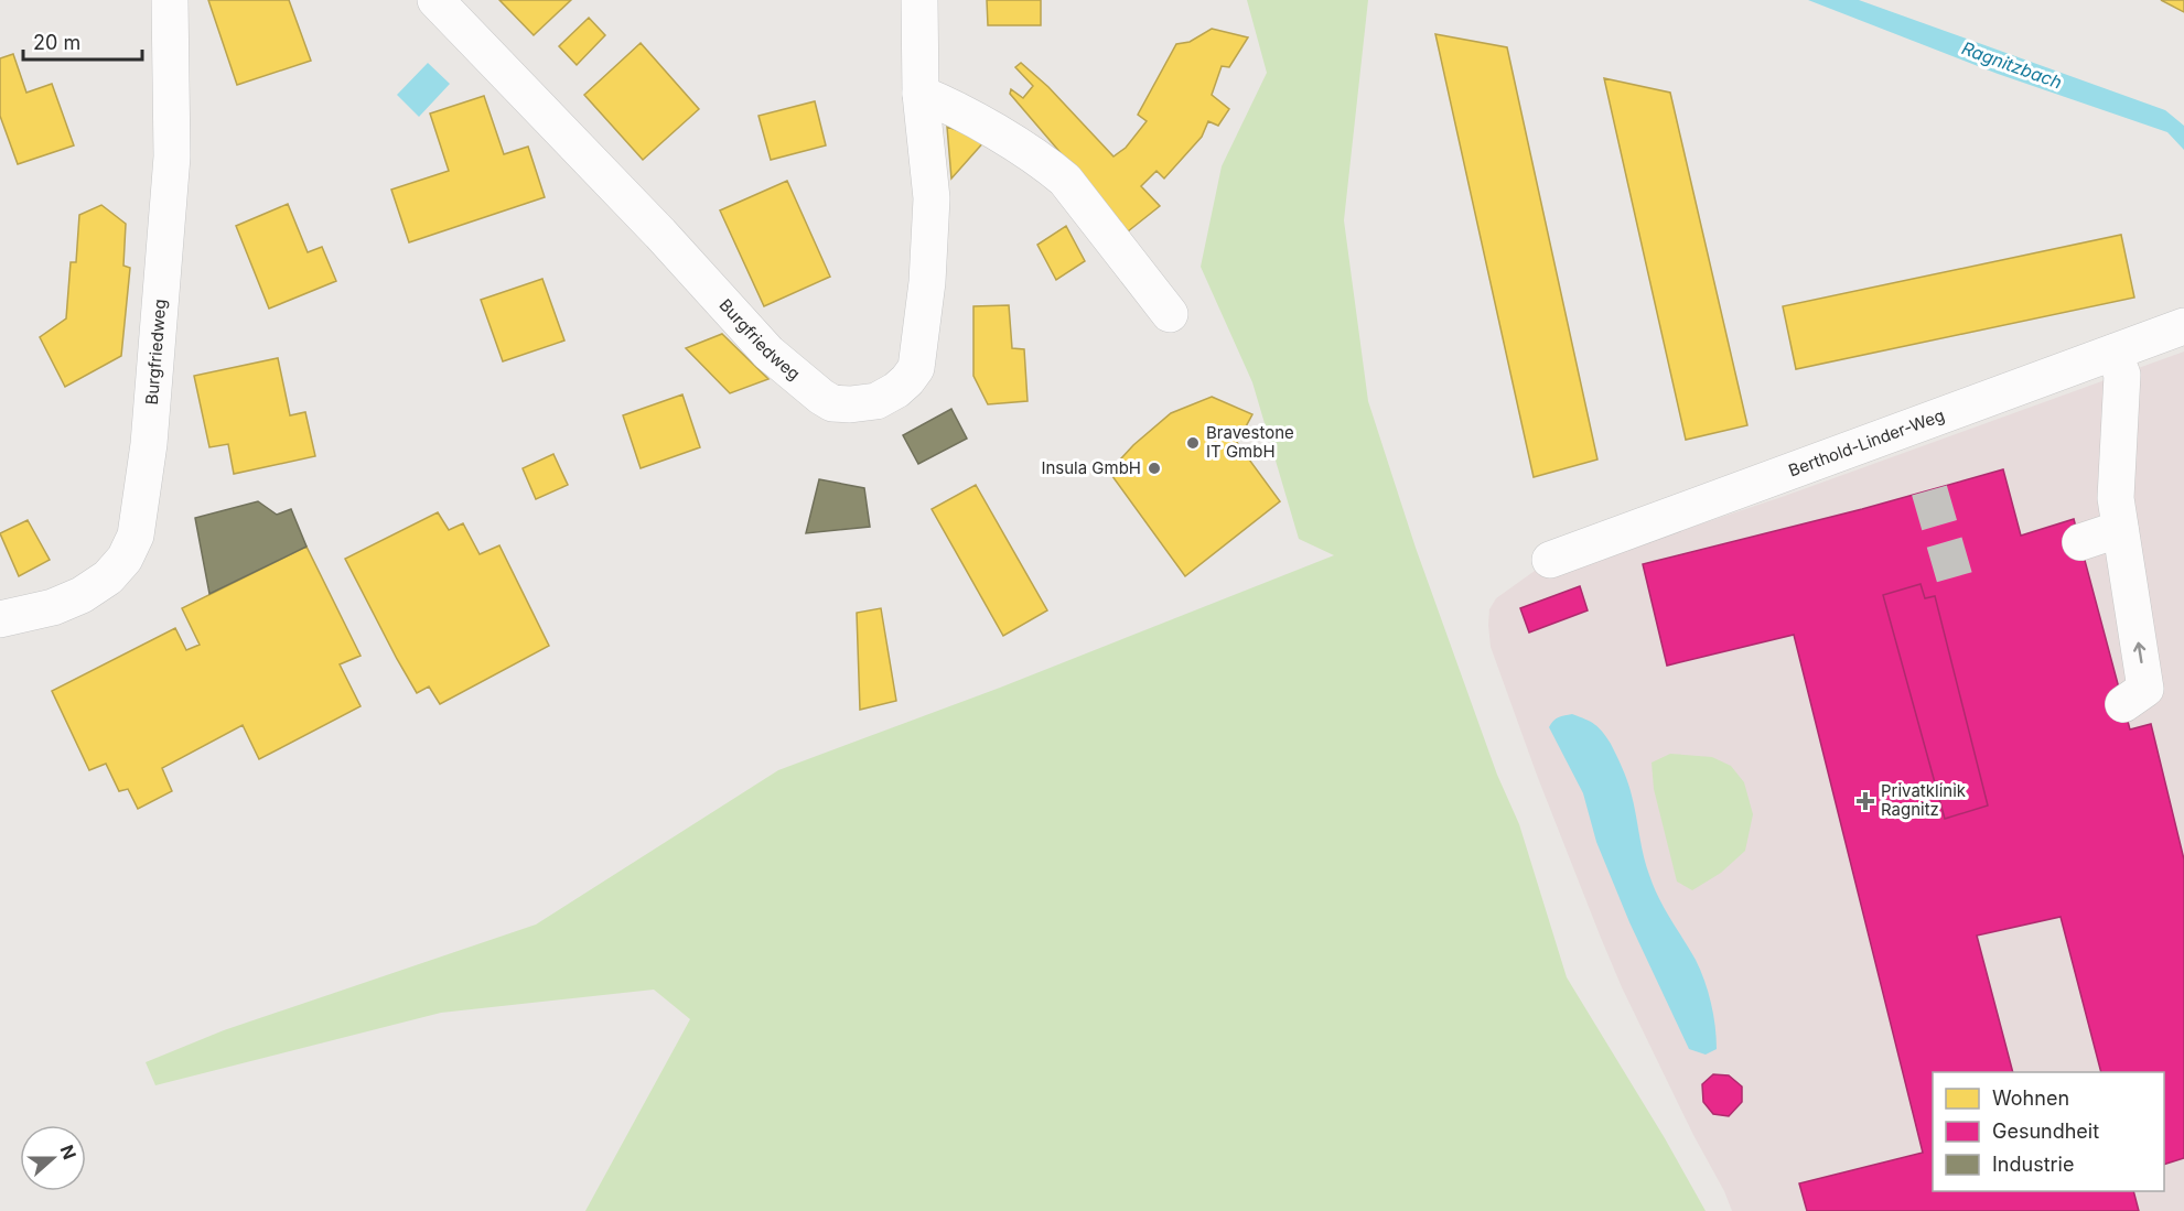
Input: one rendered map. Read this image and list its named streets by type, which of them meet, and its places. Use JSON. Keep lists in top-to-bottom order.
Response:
{
  "streets": {
    "street": ["Burgfriedweg", "Berthold-Linder-Weg"]
  },
  "water": ["Ragnitzbach"],
  "places": {
    "other": ["Bravestone IT GmbH", "Insula GmbH"],
    "health": ["Privatklinik Ragnitz"]
  },
  "legend": ["Wohnen", "Gesundheit", "Industrie"],
  "scale_bar": "20 m",
  "north": "right"
}
